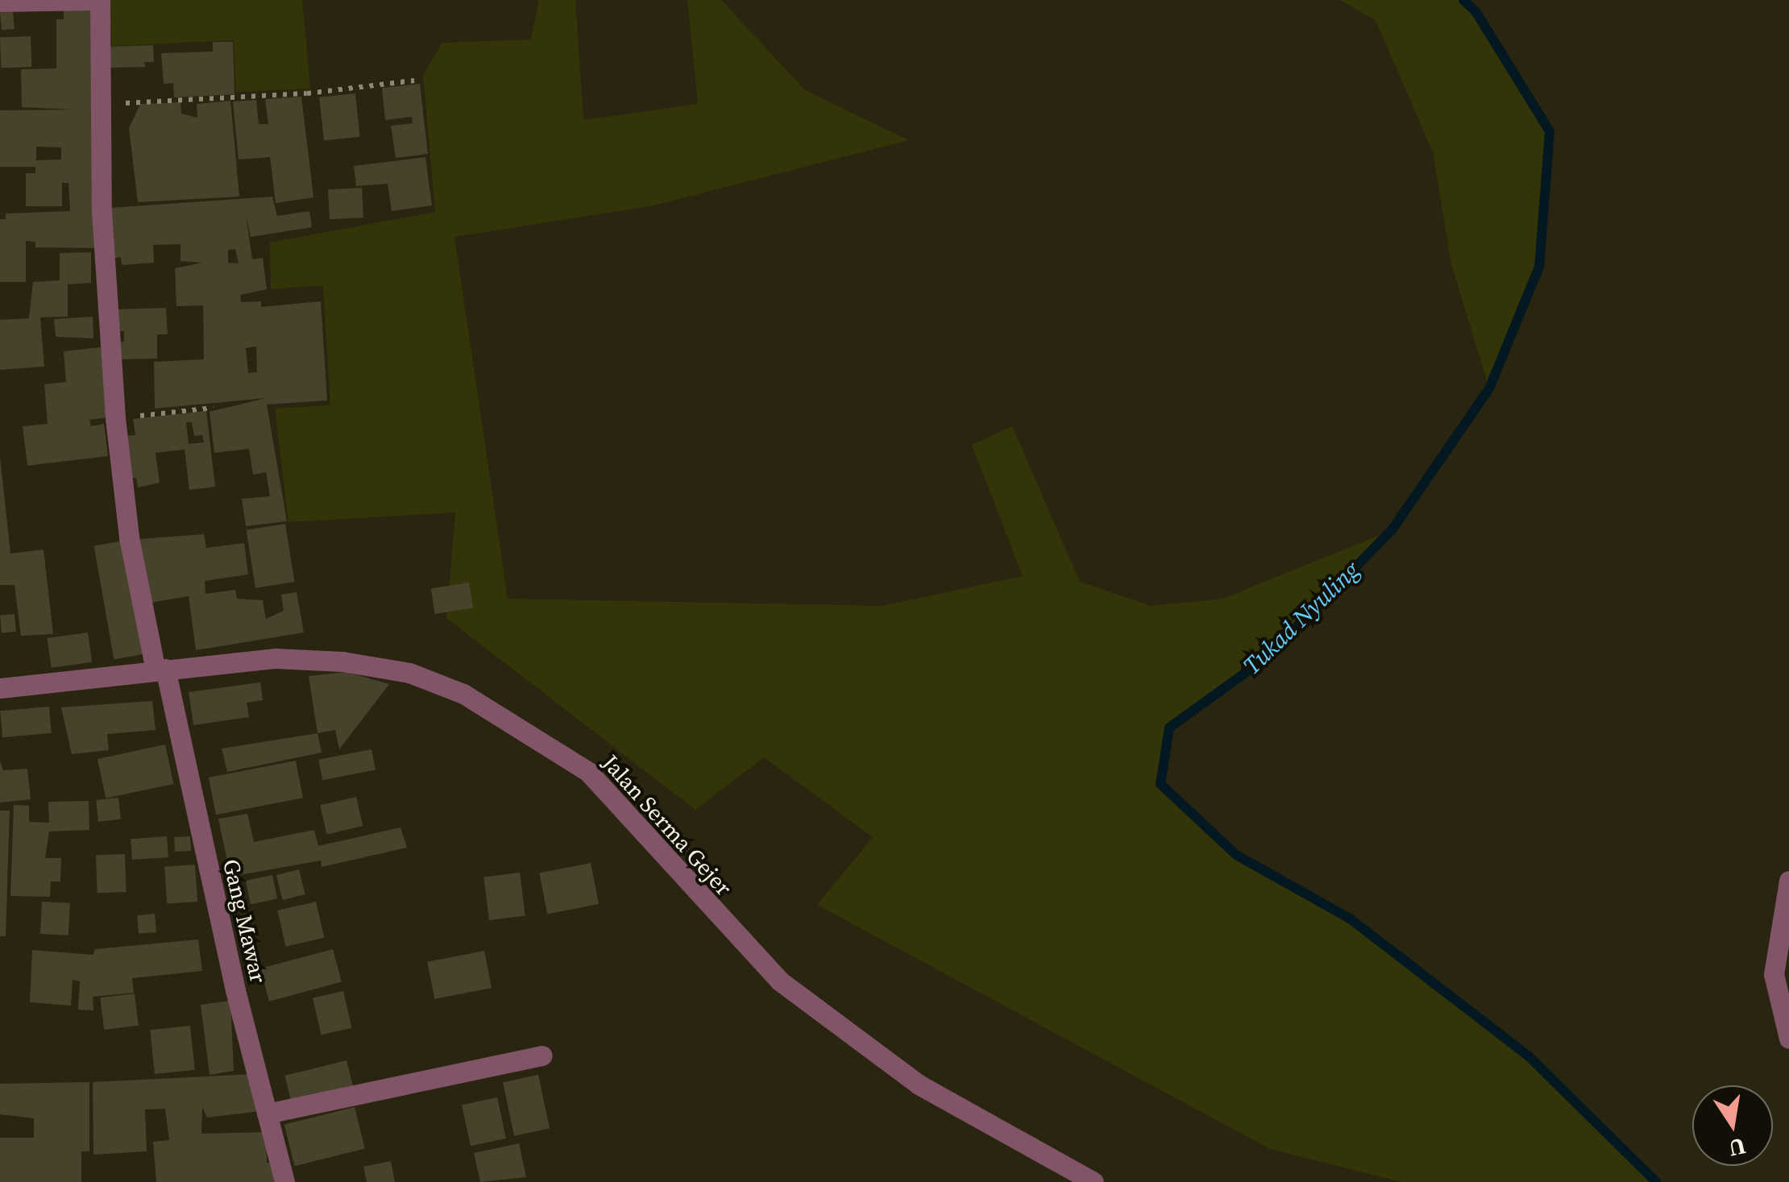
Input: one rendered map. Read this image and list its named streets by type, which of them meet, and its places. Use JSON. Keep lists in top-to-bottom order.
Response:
{
  "streets": {
    "street": ["Jalan Serma Gejer", "Gang Mawar"]
  },
  "crossings": [
    ["Jalan Serma Gejer", "Gang Mawar"]
  ],
  "water": ["Tukad Nyuling"],
  "north": "bottom"
}
